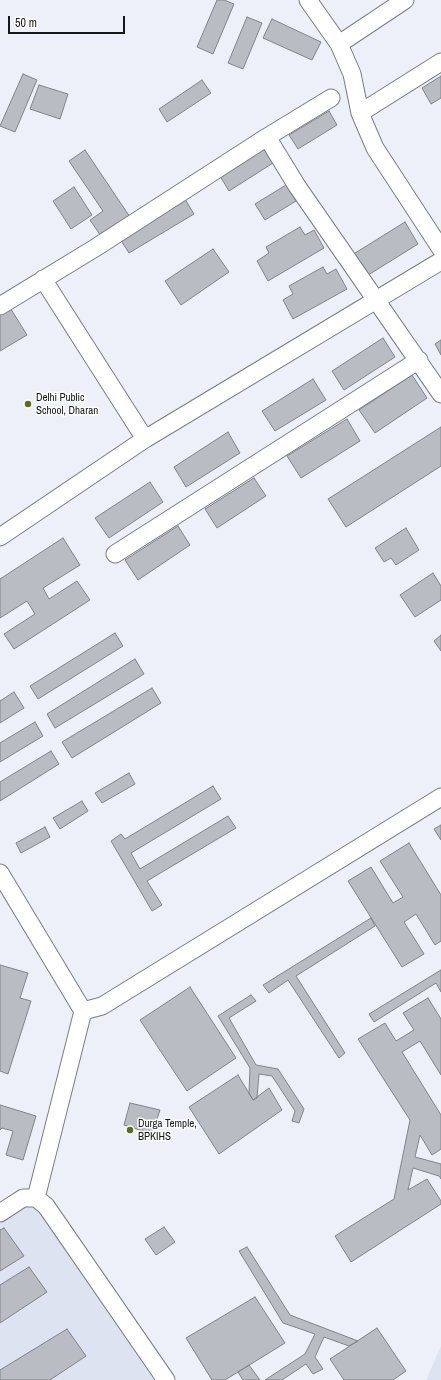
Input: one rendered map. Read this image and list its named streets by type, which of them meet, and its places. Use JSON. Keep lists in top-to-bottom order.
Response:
{
  "places": ["Delhi Public School, Dharan", "Durga Temple, BPKIHS"],
  "scale_bar": "50 m"
}
